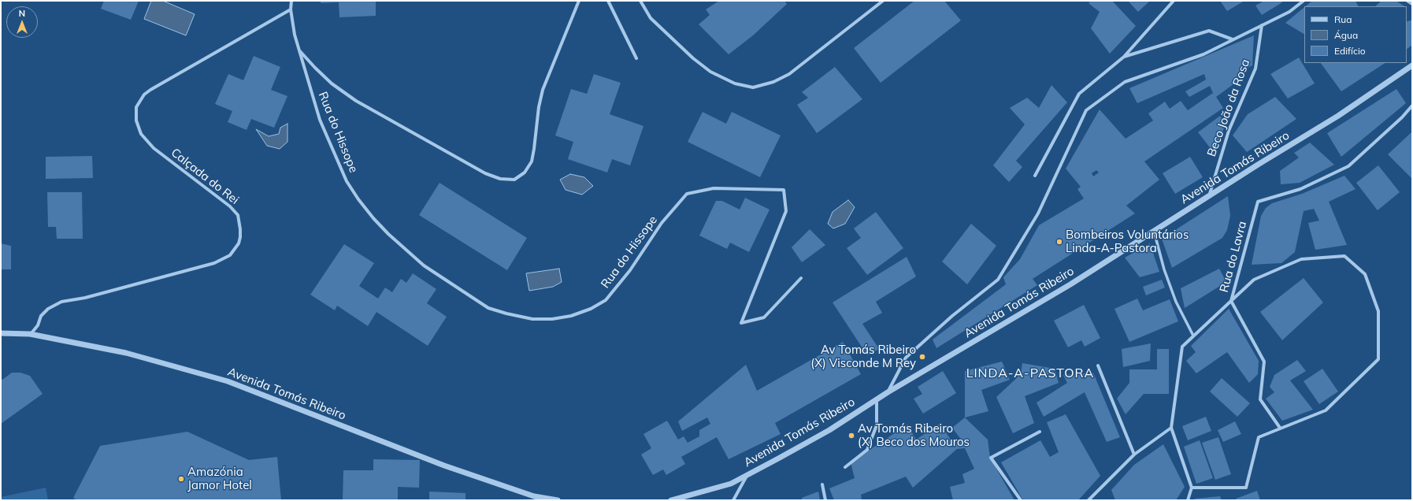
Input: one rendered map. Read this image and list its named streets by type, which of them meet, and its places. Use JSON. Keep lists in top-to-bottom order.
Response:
{
  "streets": {
    "street": [
      "Beco João da Rosa",
      "Rua do Hissope",
      "Avenida Tomás Ribeiro",
      "Calçada do Rei",
      "Rua do Lavra"
    ]
  },
  "crossings": [
    ["Beco João da Rosa", "Avenida Tomás Ribeiro"],
    ["Rua do Hissope", "Calçada do Rei"],
    ["Avenida Tomás Ribeiro", "Calçada do Rei"]
  ],
  "districts": ["LINDA-A-PASTORA"],
  "places": [
    "Bombeiros Voluntários Linda-A-Pastora",
    "Av Tomás Ribeiro (X) Visconde M Rey",
    "Av Tomás Ribeiro (X) Beco dos Mouros",
    "Amazónia Jamor Hotel"
  ],
  "legend": ["Rua", "Água", "Edifício"],
  "north": "top"
}
